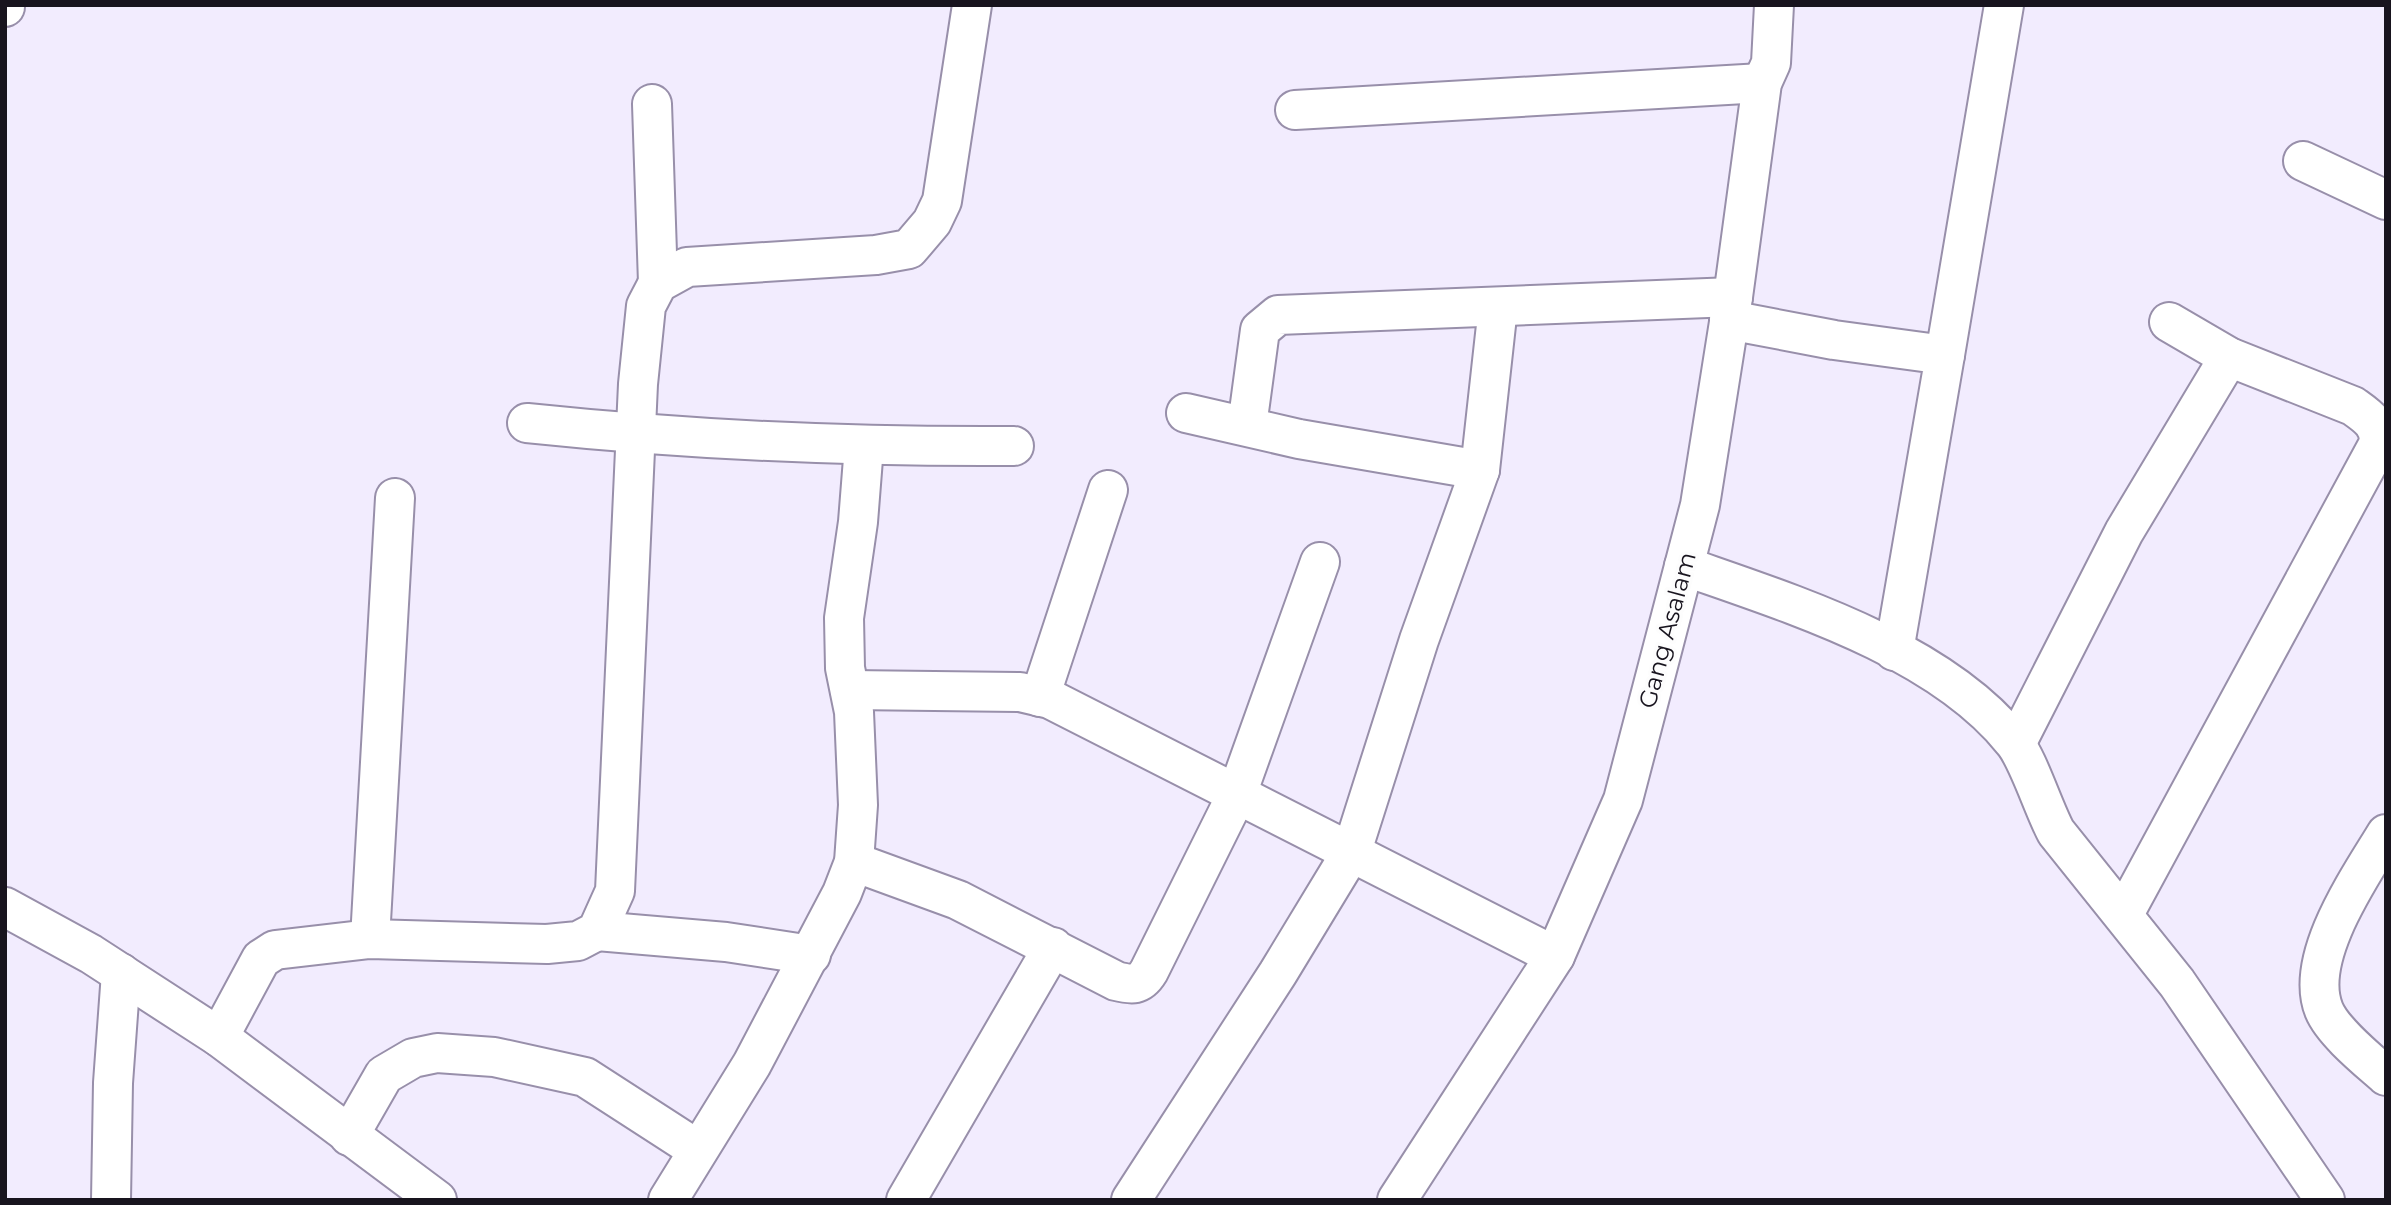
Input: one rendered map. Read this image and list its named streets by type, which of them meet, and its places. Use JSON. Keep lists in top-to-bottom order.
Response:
{
  "streets": {
    "street": ["Gang Asalam"]
  }
}
